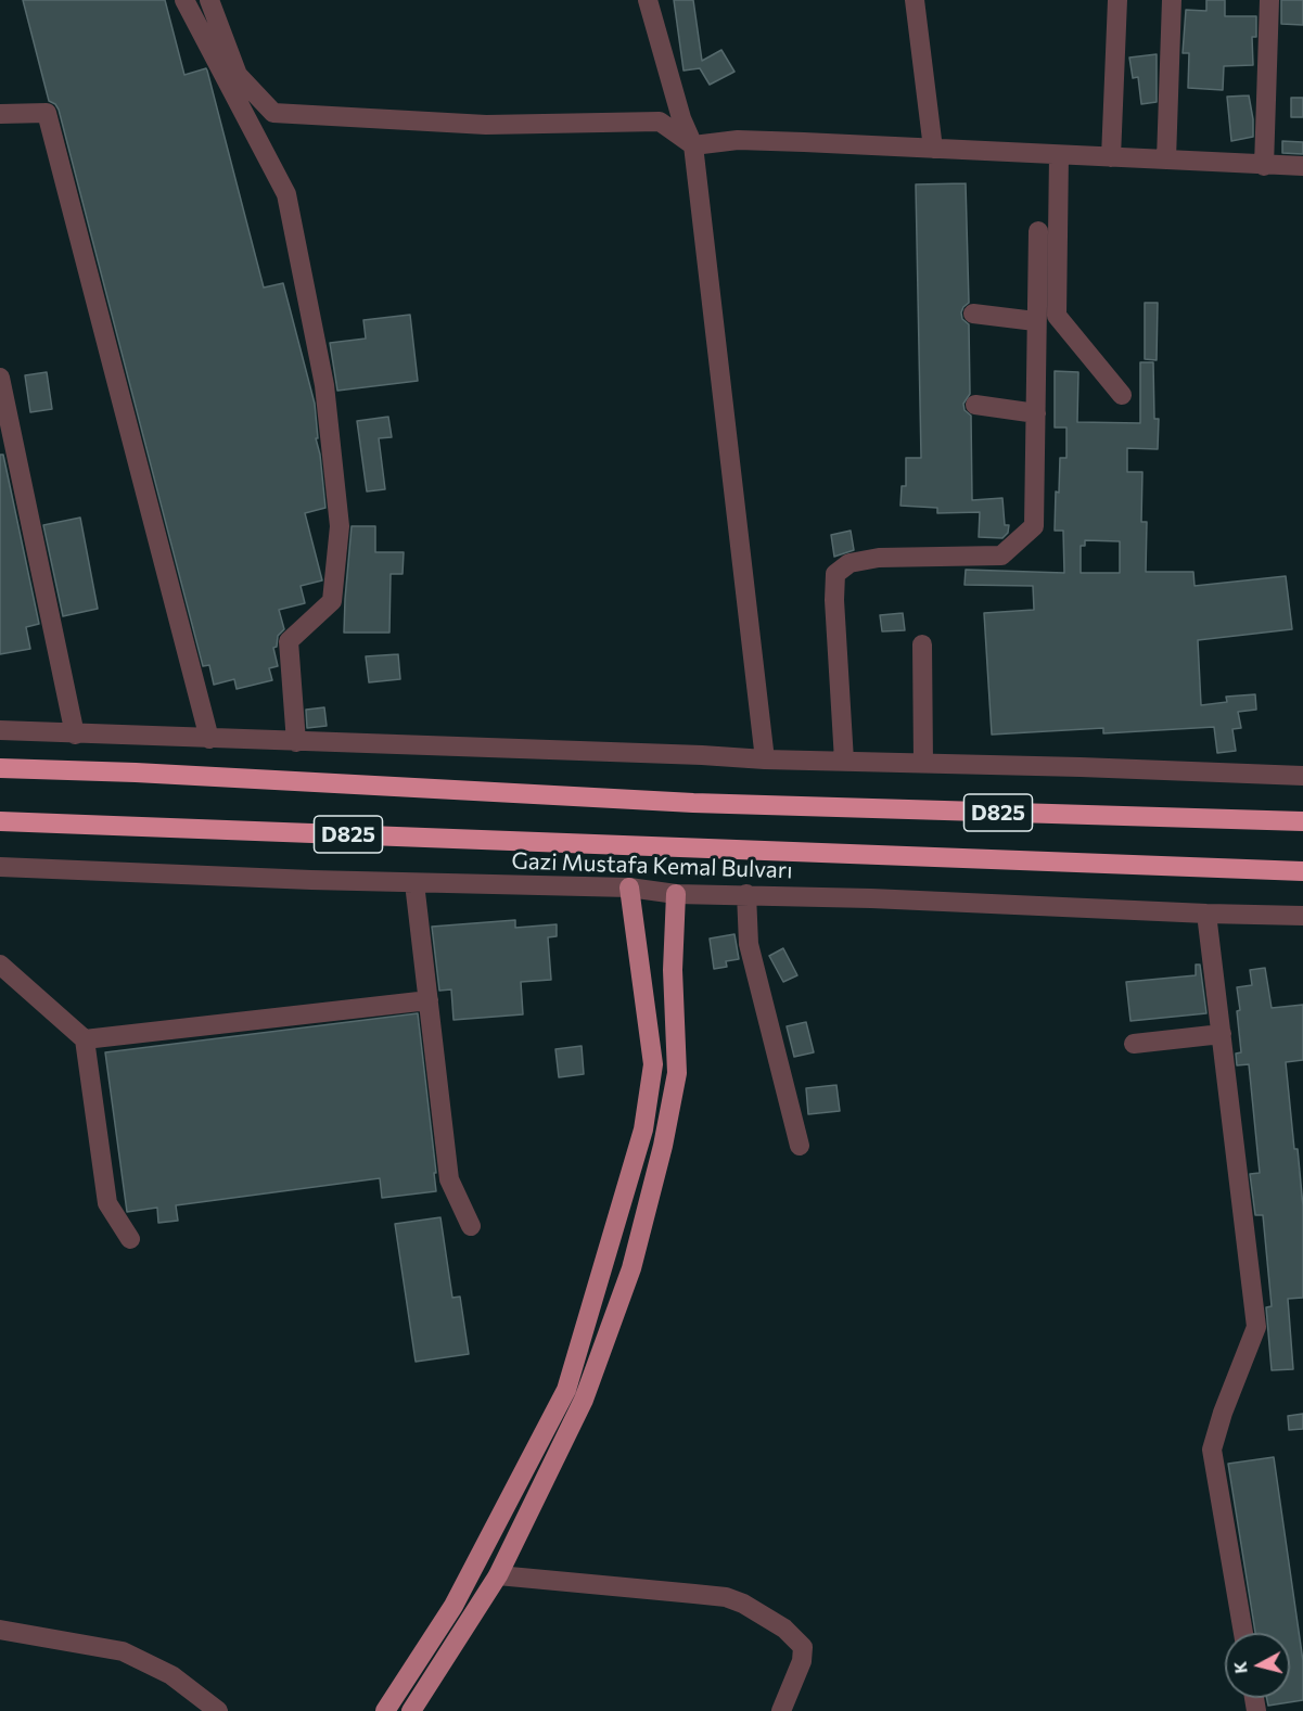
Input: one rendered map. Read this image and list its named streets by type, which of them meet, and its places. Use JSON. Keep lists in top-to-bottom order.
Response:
{
  "streets": {
    "highway": ["D825", "Gazi Mustafa Kemal Bulvarı"]
  },
  "north": "left"
}
